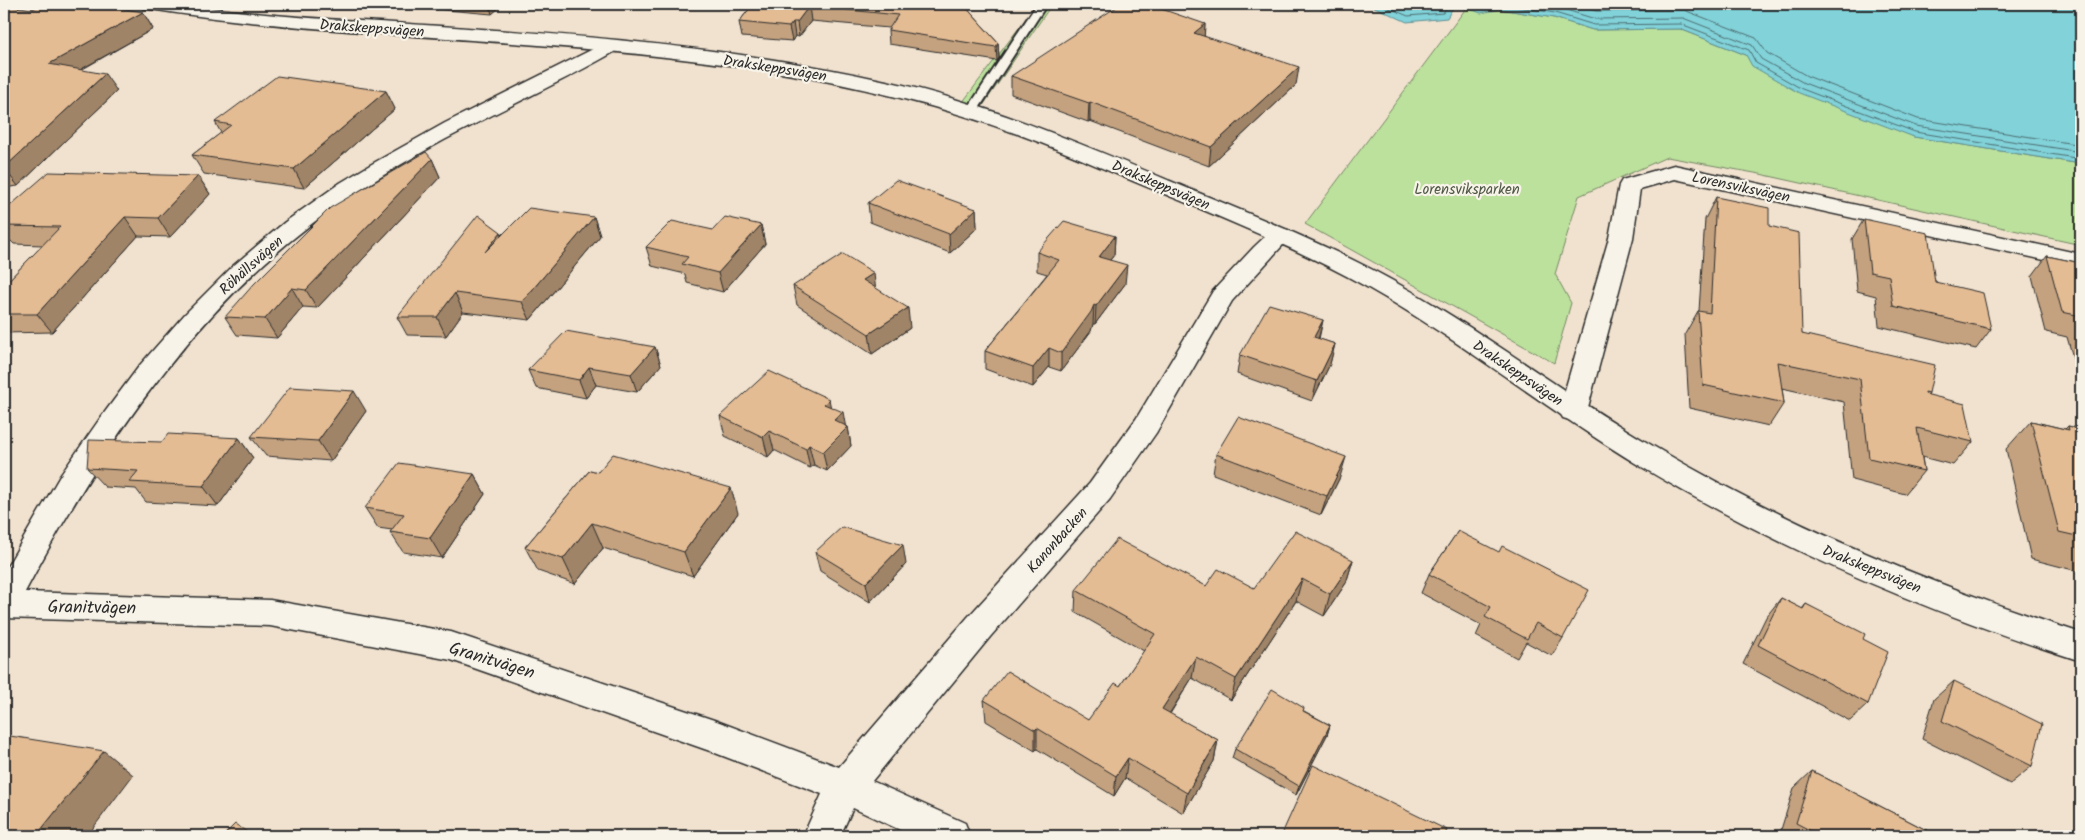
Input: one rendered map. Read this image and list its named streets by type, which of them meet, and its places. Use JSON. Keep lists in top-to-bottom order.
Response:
{
  "streets": {
    "street": [
      "Drakskeppsvägen",
      "Lorensviksvägen",
      "Röhällsvägen",
      "Kanonbacken",
      "Granitvägen"
    ]
  },
  "crossings": [
    ["Drakskeppsvägen", "Lorensviksvägen"],
    ["Drakskeppsvägen", "Röhällsvägen"],
    ["Drakskeppsvägen", "Kanonbacken"],
    ["Kanonbacken", "Granitvägen"]
  ],
  "parks": ["Lorensviksparken"]
}
